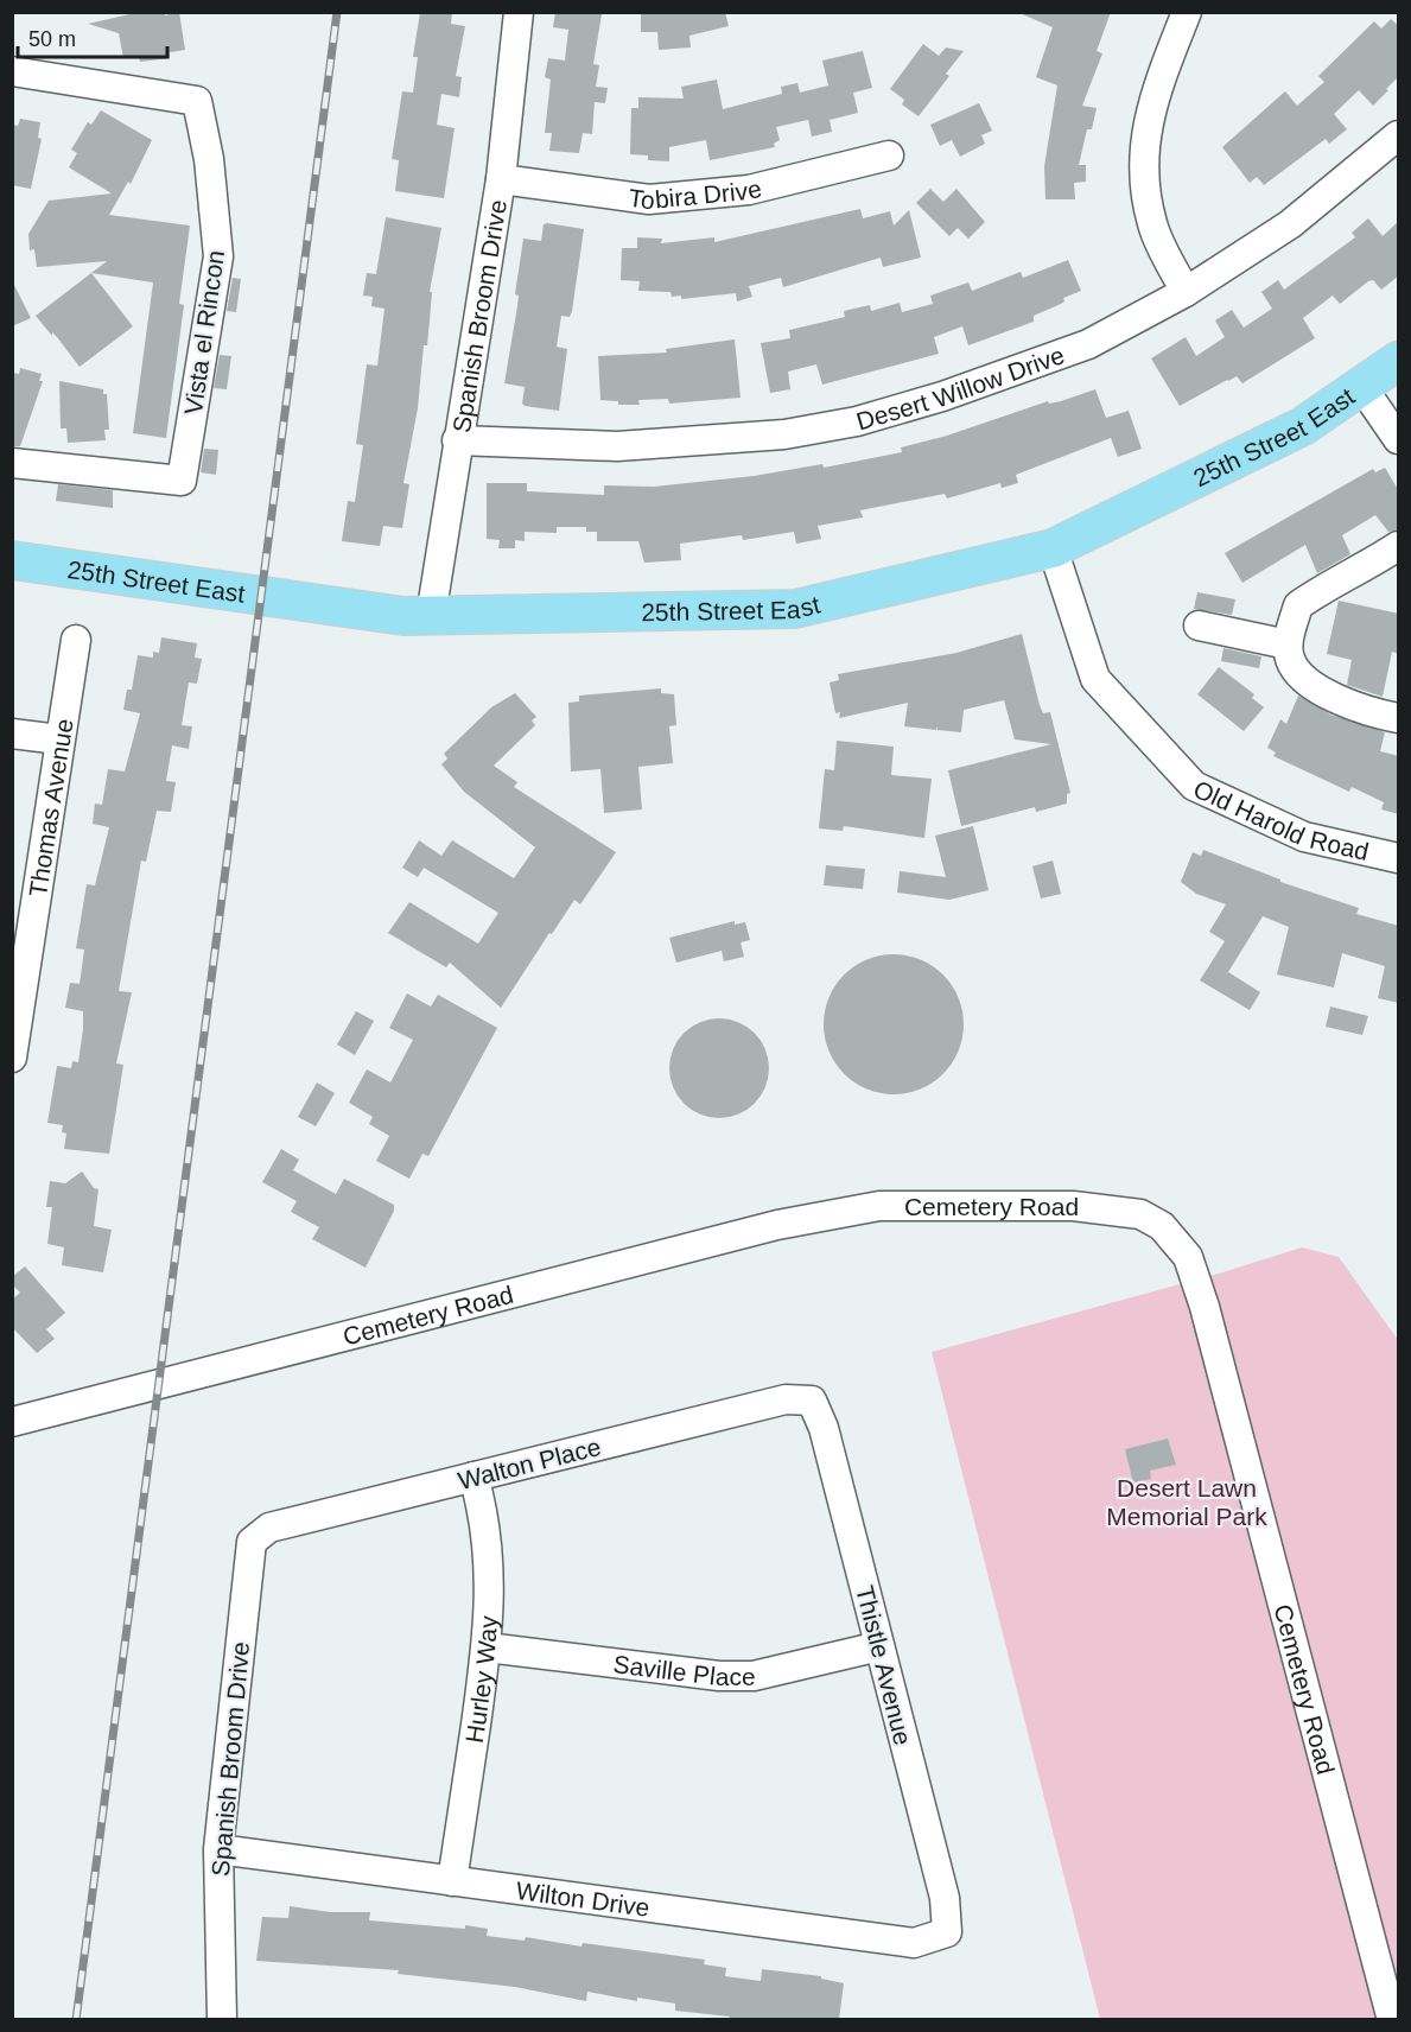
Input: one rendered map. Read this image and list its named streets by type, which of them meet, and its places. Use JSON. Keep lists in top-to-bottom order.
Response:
{
  "streets": {
    "main road": ["25th Street East"],
    "street": [
      "Tobira Drive",
      "Spanish Broom Drive",
      "Vista el Rincon",
      "Desert Willow Drive",
      "Thomas Avenue",
      "Old Harold Road",
      "Cemetery Road",
      "Walton Place",
      "Thistle Avenue",
      "Saville Place",
      "Hurley Way",
      "Wilton Drive"
    ]
  },
  "crossings": [
    ["Tobira Drive", "Spanish Broom Drive"],
    ["Spanish Broom Drive", "Desert Willow Drive"],
    ["Spanish Broom Drive", "25th Street East"],
    ["Spanish Broom Drive", "Walton Place"],
    ["Spanish Broom Drive", "Wilton Drive"],
    ["25th Street East", "Old Harold Road"],
    ["Walton Place", "Thistle Avenue"],
    ["Walton Place", "Hurley Way"],
    ["Thistle Avenue", "Saville Place"],
    ["Thistle Avenue", "Wilton Drive"],
    ["Saville Place", "Hurley Way"],
    ["Hurley Way", "Wilton Drive"]
  ],
  "parks": ["Desert Lawn Memorial Park"],
  "scale_bar": "50 m"
}
